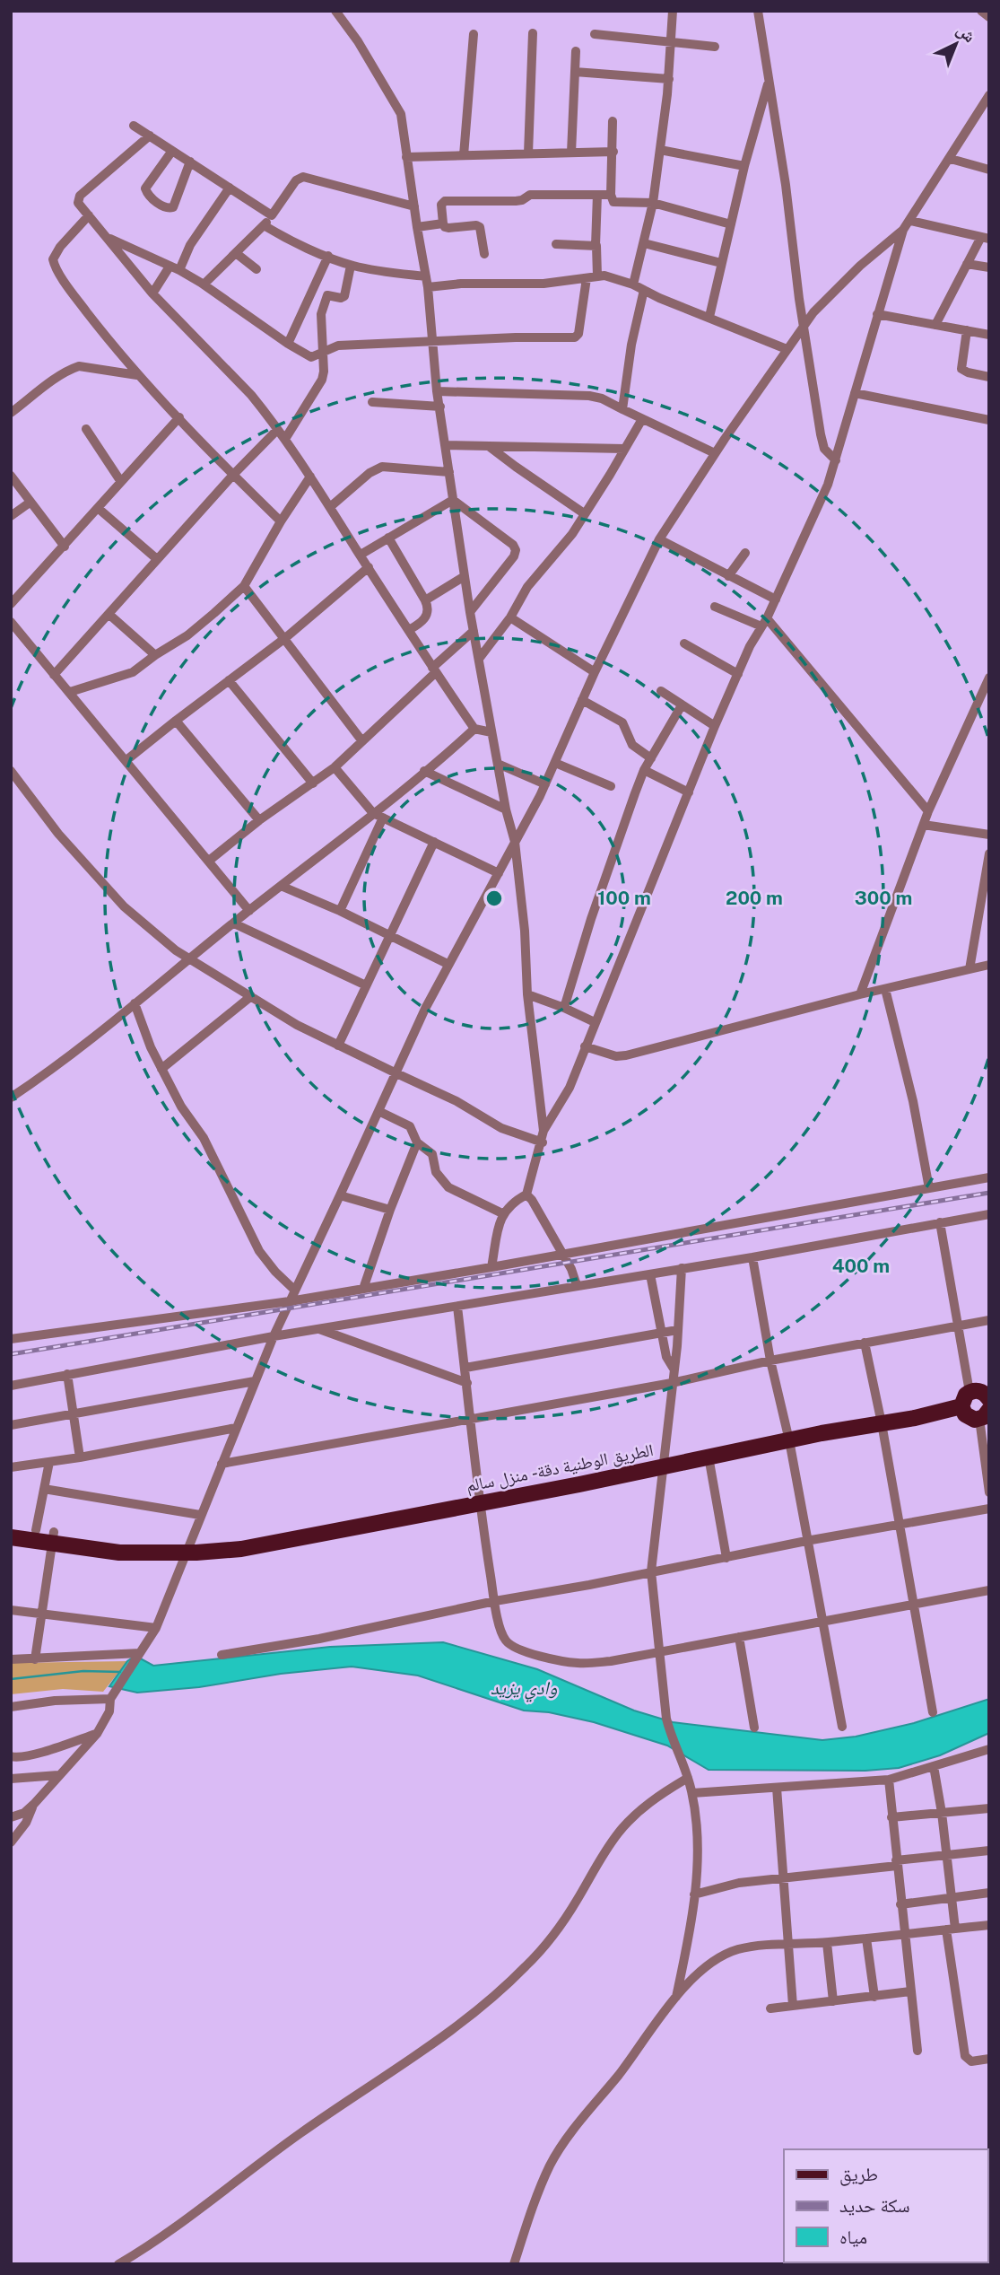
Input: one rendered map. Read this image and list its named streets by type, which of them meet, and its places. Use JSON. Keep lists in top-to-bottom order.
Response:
{
  "streets": {
    "main road": ["الطريق الوطنية دقة - منزل سالم"]
  },
  "water": ["وادي يزيد"],
  "legend": ["طريق", "سكة حديد", "مياه"],
  "north": "top right",
  "rings": [
    "100 m",
    "200 m",
    "300 m",
    "400 m"
  ]
}
